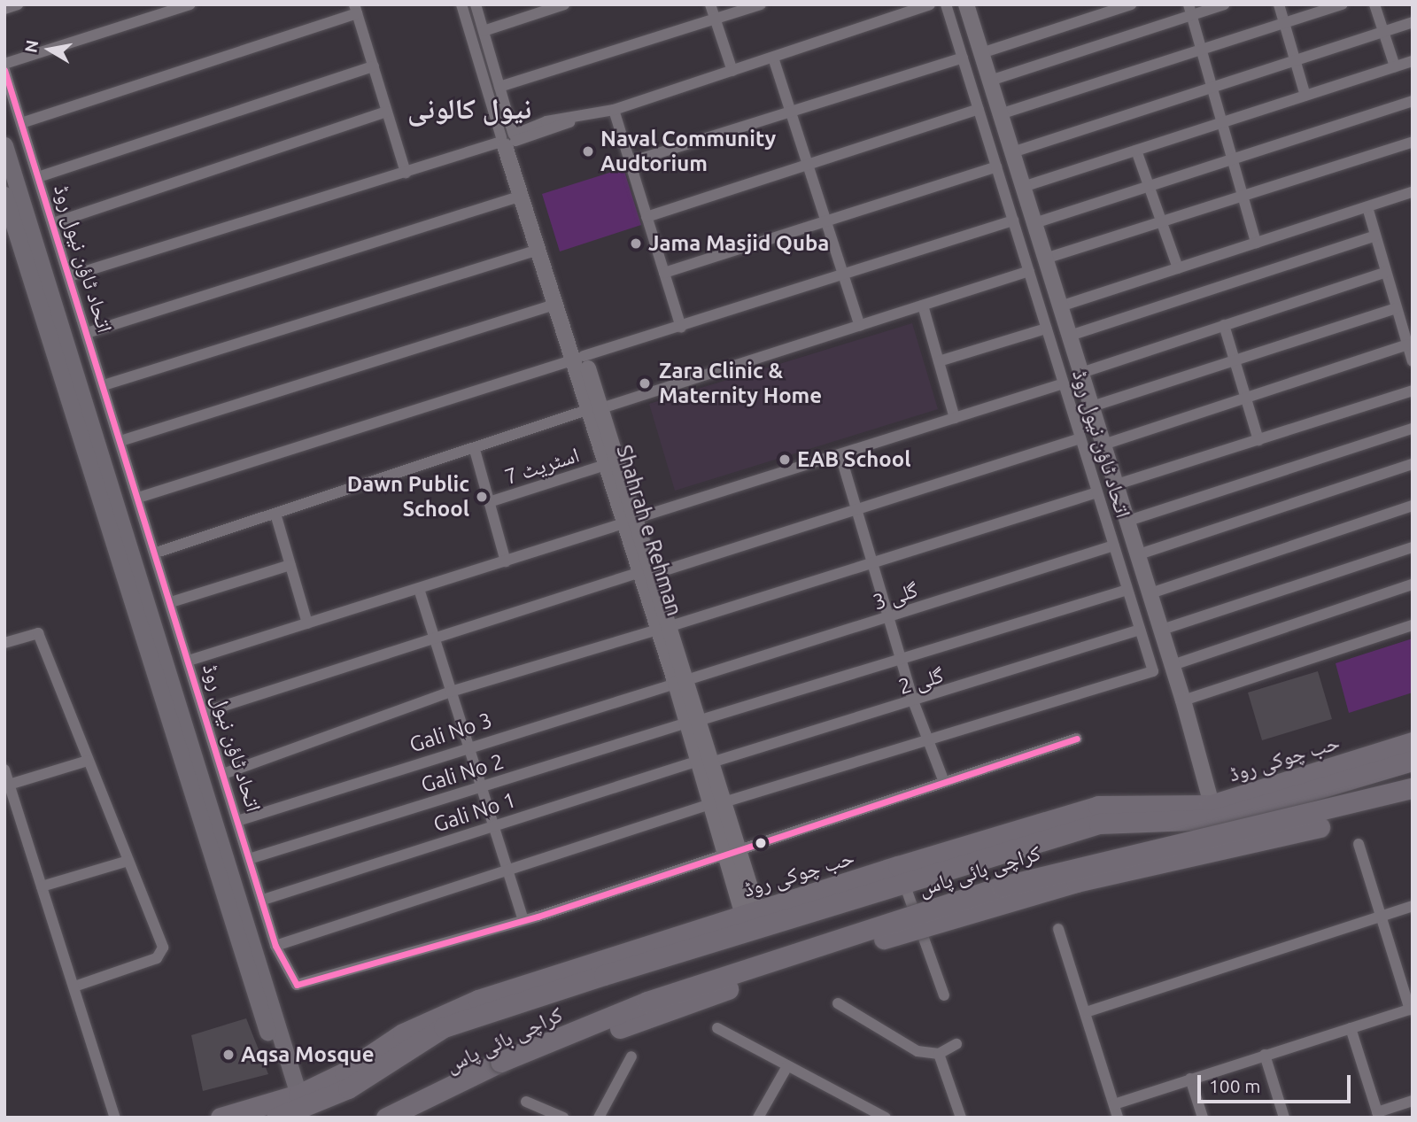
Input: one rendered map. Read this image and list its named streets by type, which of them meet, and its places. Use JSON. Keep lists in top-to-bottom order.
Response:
{
  "streets": {
    "highway": ["حب چوکی روڈ", "کراچی بائی پاس"],
    "main road": ["Shahrah e Rehman"],
    "street": [
      "اتحاد ٹاؤن نیول روڈ",
      "اسٹریٹ 7",
      "گلی 3",
      "گلی 2",
      "Gali No 3",
      "Gali No 2",
      "Gali No 1"
    ]
  },
  "crossings": [
    ["اتحاد ٹاؤن نیول روڈ", "Shahrah e Rehman"],
    ["اتحاد ٹاؤن نیول روڈ", "گلی 3"],
    ["اتحاد ٹاؤن نیول روڈ", "گلی 2"],
    ["اتحاد ٹاؤن نیول روڈ", "Gali No 3"],
    ["اتحاد ٹاؤن نیول روڈ", "Gali No 2"],
    ["اتحاد ٹاؤن نیول روڈ", "Gali No 1"],
    ["اسٹریٹ 7", "Shahrah e Rehman"],
    ["Shahrah e Rehman", "گلی 3"],
    ["Shahrah e Rehman", "گلی 2"],
    ["Shahrah e Rehman", "Gali No 3"],
    ["Shahrah e Rehman", "Gali No 2"],
    ["Shahrah e Rehman", "Gali No 1"],
    ["گلی 3", "Gali No 3"],
    ["گلی 2", "Gali No 2"],
    ["گلی 2", "Gali No 1"]
  ],
  "districts": ["نیول کالونی"],
  "places": [
    "Naval Community Audtorium",
    "Jama Masjid Quba",
    "Zara Clinic & Maternity Home",
    "EAB School",
    "Dawn Public School",
    "Aqsa Mosque"
  ],
  "scale_bar": "100 m",
  "north": "left"
}
